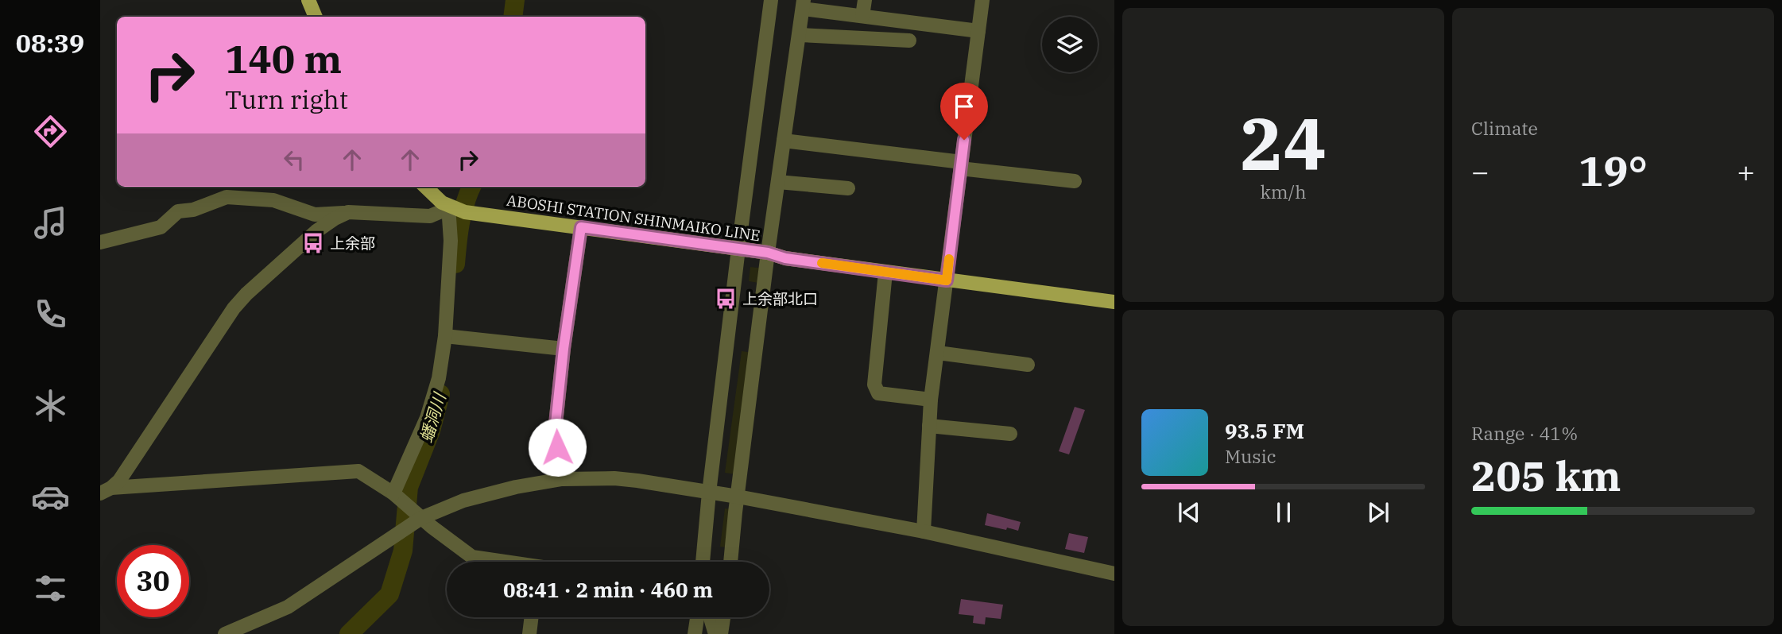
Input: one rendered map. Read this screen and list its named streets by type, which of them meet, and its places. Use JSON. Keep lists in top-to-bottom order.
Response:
{
  "streets": {
    "main road": ["ABOSHI STATION SHINMAIKO LINE"]
  },
  "water": ["蟠洞川"],
  "places": {
    "bus stop": ["上余部", "上余部北口"]
  },
  "page": {
    "tabs": "08:39",
    "tile": [
      ["24", "km/h"],
      "Climate",
      ["Range · 41%", "205 km"]
    ],
    "turn": ["140 m", "Turn right"],
    "heat": ["−", "19°", "+"],
    "song": ["93.5 FM", "Music"],
    "limit": "30",
    "trip": "08:41 · 2 min · 460 m"
  }
}
